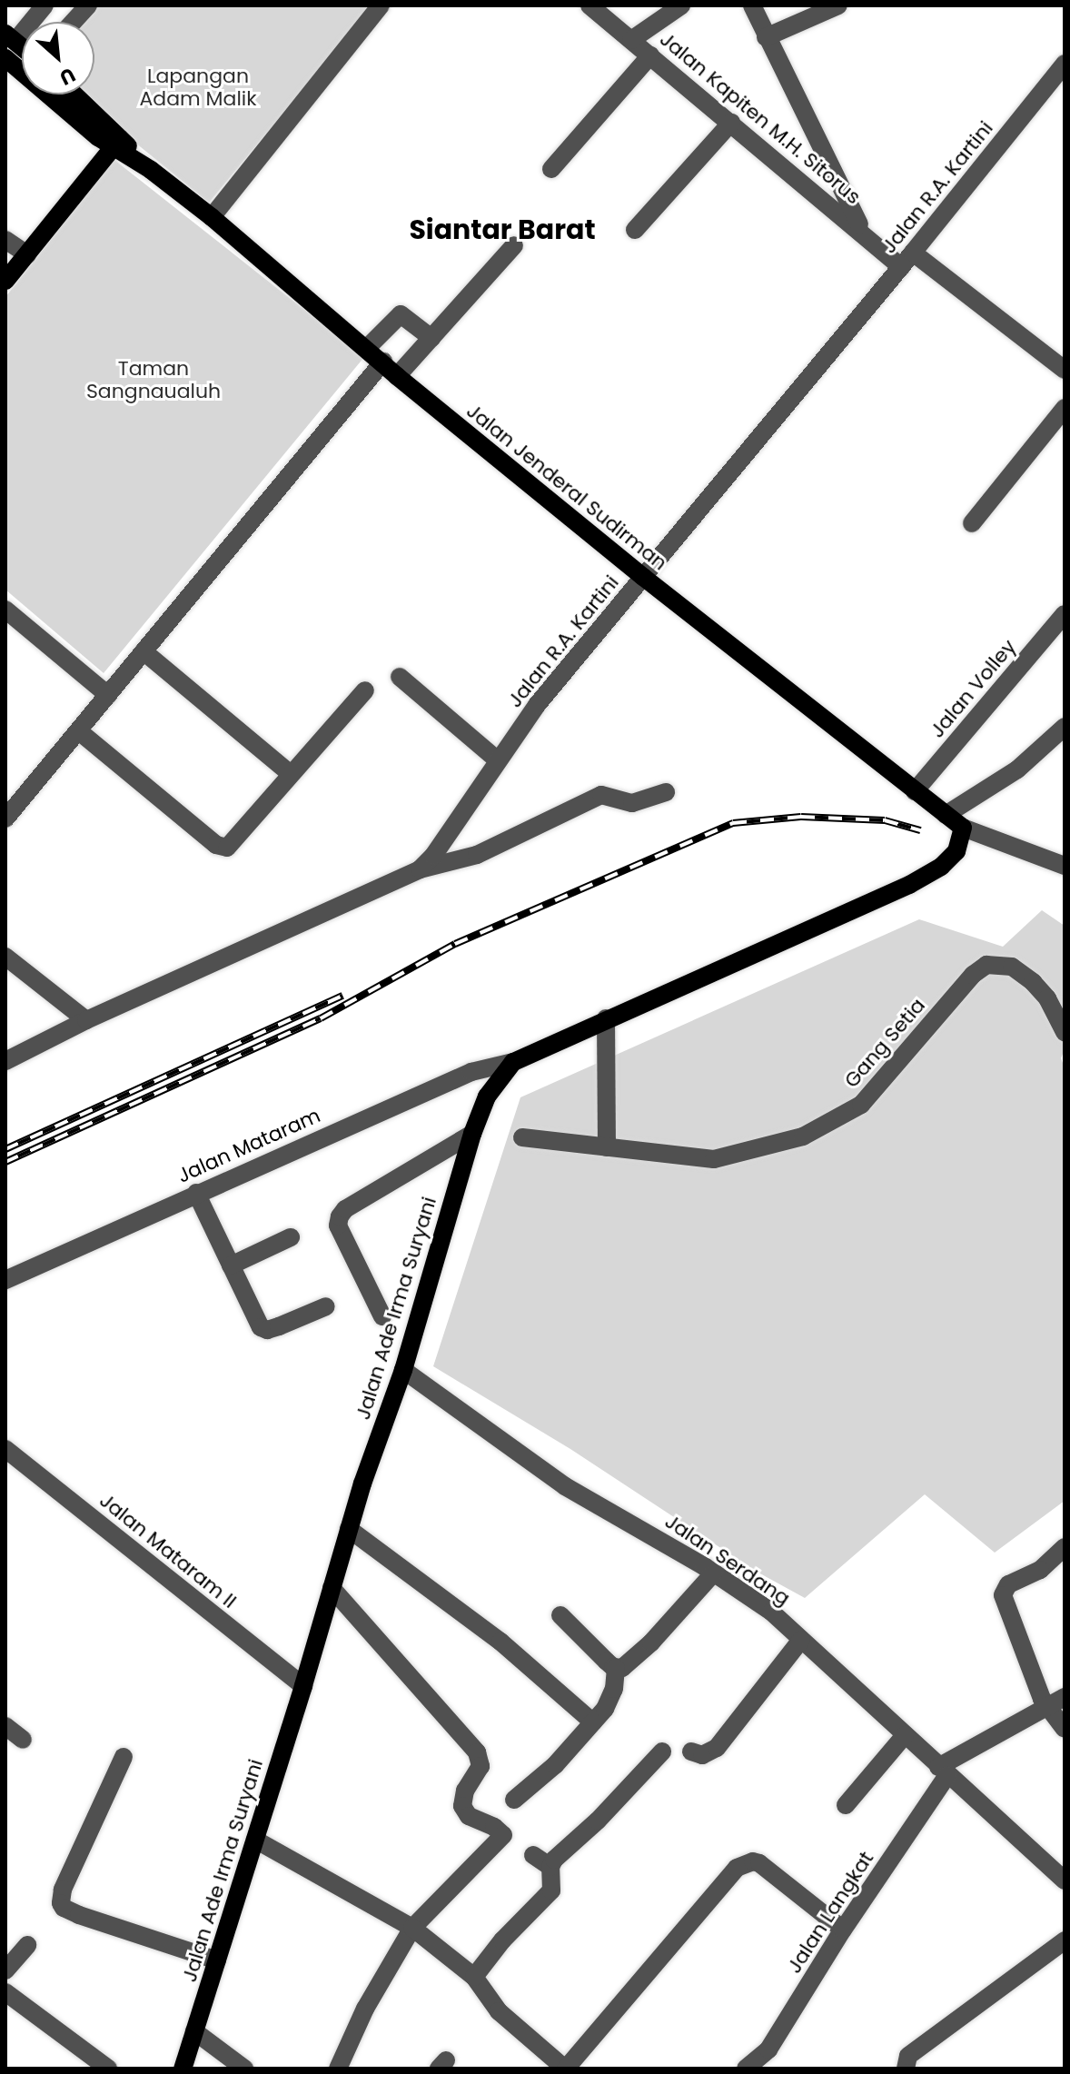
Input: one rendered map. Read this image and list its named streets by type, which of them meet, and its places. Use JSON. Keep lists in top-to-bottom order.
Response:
{
  "streets": {
    "main road": ["Jalan Jenderal Sudirman", "Jalan Ade Irma Suryani"],
    "street": [
      "Jalan Kapiten M.H. Sitorus",
      "Jalan R.A. Kartini",
      "Jalan Volley",
      "Gang Setia",
      "Jalan Mataram",
      "Jalan Mataram II",
      "Jalan Serdang",
      "Jalan Langkat"
    ]
  },
  "crossings": [
    ["Jalan Kapiten M.H. Sitorus", "Jalan R.A. Kartini"],
    ["Jalan R.A. Kartini", "Jalan Jenderal Sudirman"],
    ["Jalan Jenderal Sudirman", "Jalan Volley"],
    ["Jalan Jenderal Sudirman", "Jalan Ade Irma Suryani"],
    ["Jalan Mataram", "Jalan Ade Irma Suryani"],
    ["Jalan Ade Irma Suryani", "Jalan Mataram II"],
    ["Jalan Ade Irma Suryani", "Jalan Serdang"],
    ["Jalan Serdang", "Jalan Langkat"]
  ],
  "districts": ["Siantar Barat"],
  "parks": ["Lapangan Adam Malik", "Taman Sangnaualuh"],
  "north": "bottom right"
}
